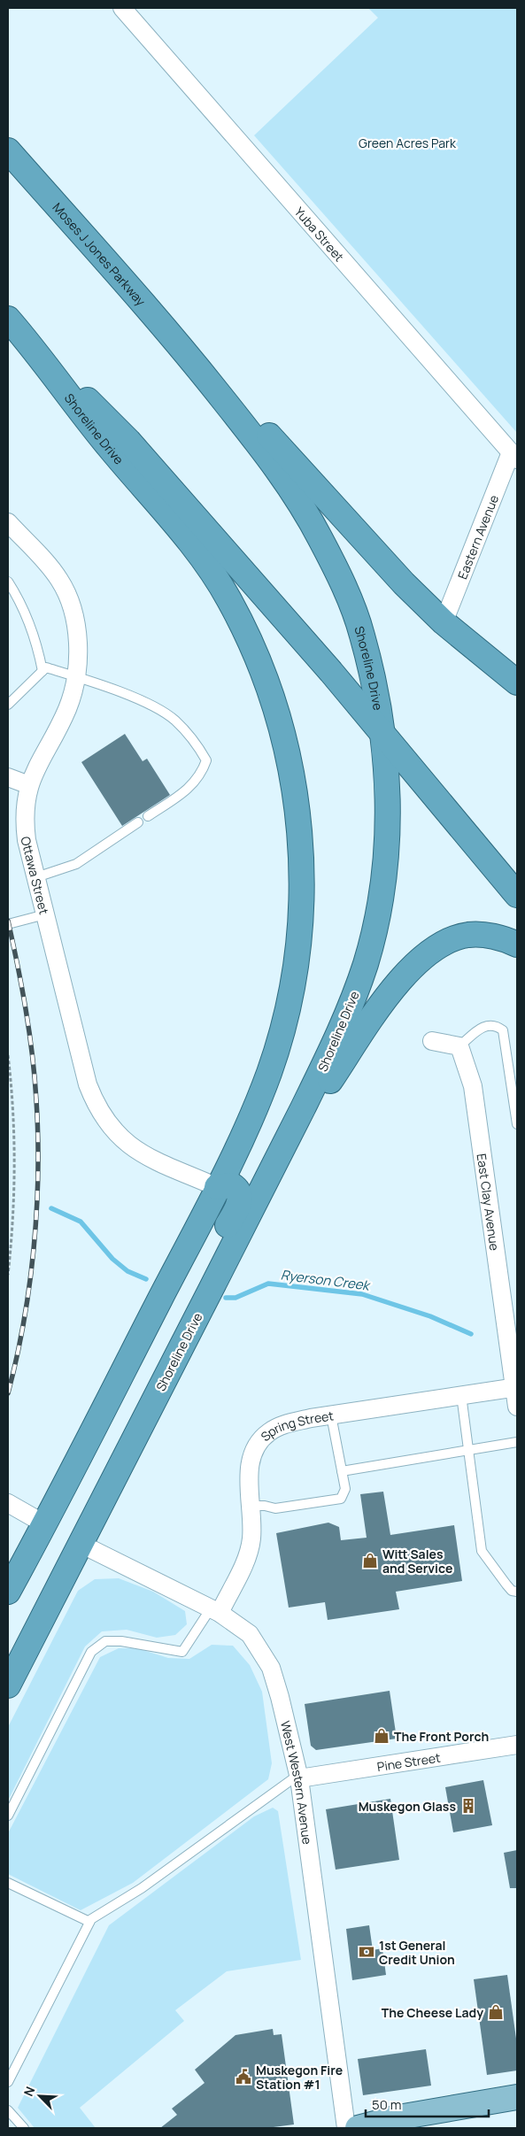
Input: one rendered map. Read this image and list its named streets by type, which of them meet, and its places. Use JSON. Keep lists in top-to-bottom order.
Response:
{
  "streets": {
    "highway": ["Moses J Jones Parkway", "Shoreline Drive"],
    "street": [
      "Yuba Street",
      "Eastern Avenue",
      "Ottawa Street",
      "East Clay Avenue",
      "Spring Street",
      "Pine Street",
      "West Western Avenue"
    ]
  },
  "crossings": [
    ["Yuba Street", "Eastern Avenue"],
    ["Moses J Jones Parkway", "Shoreline Drive"],
    ["Shoreline Drive", "Ottawa Street"],
    ["Shoreline Drive", "West Western Avenue"],
    ["East Clay Avenue", "Spring Street"],
    ["Spring Street", "West Western Avenue"],
    ["Pine Street", "West Western Avenue"]
  ],
  "water": ["Ryerson Creek"],
  "parks": ["Green Acres Park"],
  "places": {
    "shop": ["Witt Sales and Service", "The Front Porch", "The Cheese Lady"],
    "building": ["Muskegon Glass"],
    "bank": ["1st General Credit Union"],
    "public building": ["Muskegon Fire Station #1"]
  },
  "scale_bar": "50 m",
  "north": "top left"
}
